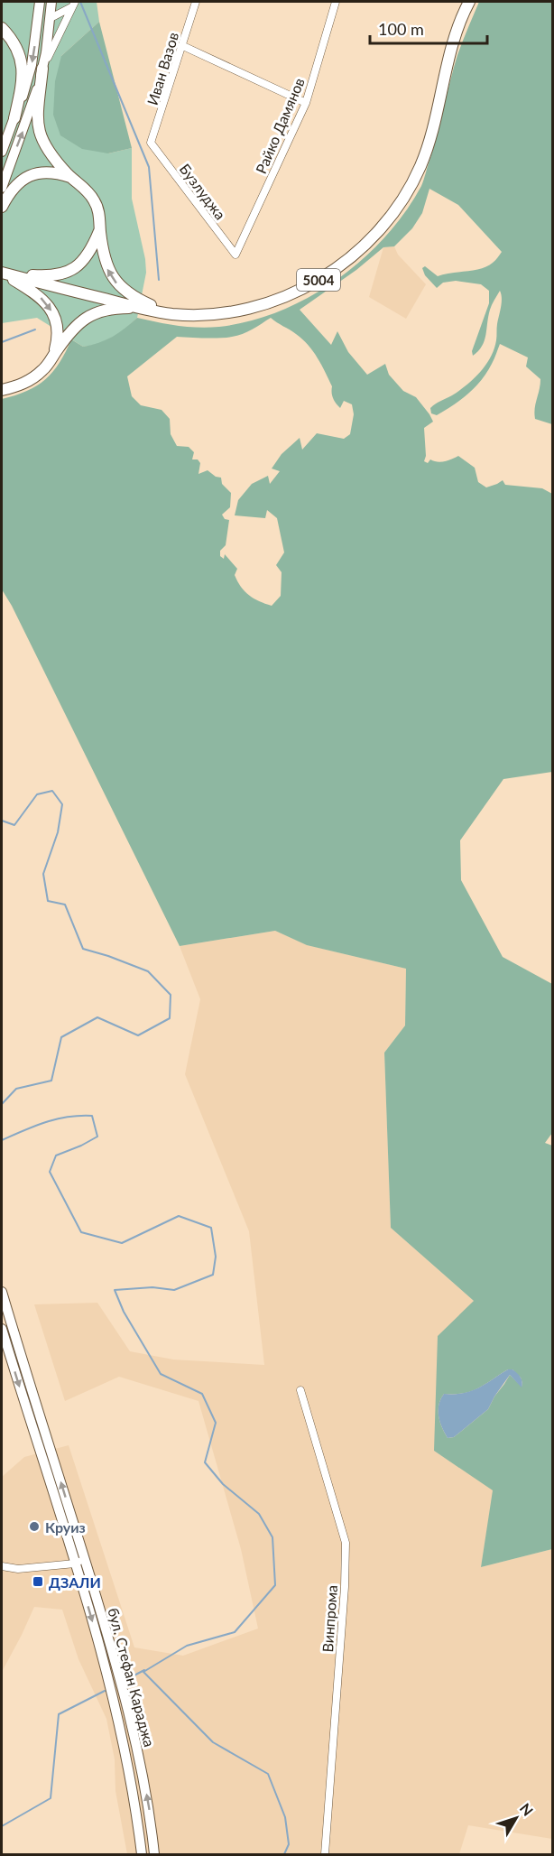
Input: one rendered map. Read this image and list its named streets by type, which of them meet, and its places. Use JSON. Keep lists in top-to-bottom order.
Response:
{
  "streets": {
    "main road": ["5004", "бул. Стефан Караджа"],
    "street": [
      "Иван Вазов",
      "Райко Дамянов",
      "Бузлуджа",
      "Винпрома"
    ]
  },
  "crossings": [
    ["Иван Вазов", "Бузлуджа"],
    ["Райко Дамянов", "Бузлуджа"]
  ],
  "places": {
    "other": ["Круиз"],
    "transit": ["ДЗАЛИ"]
  },
  "scale_bar": "100 m",
  "north": "top right"
}
